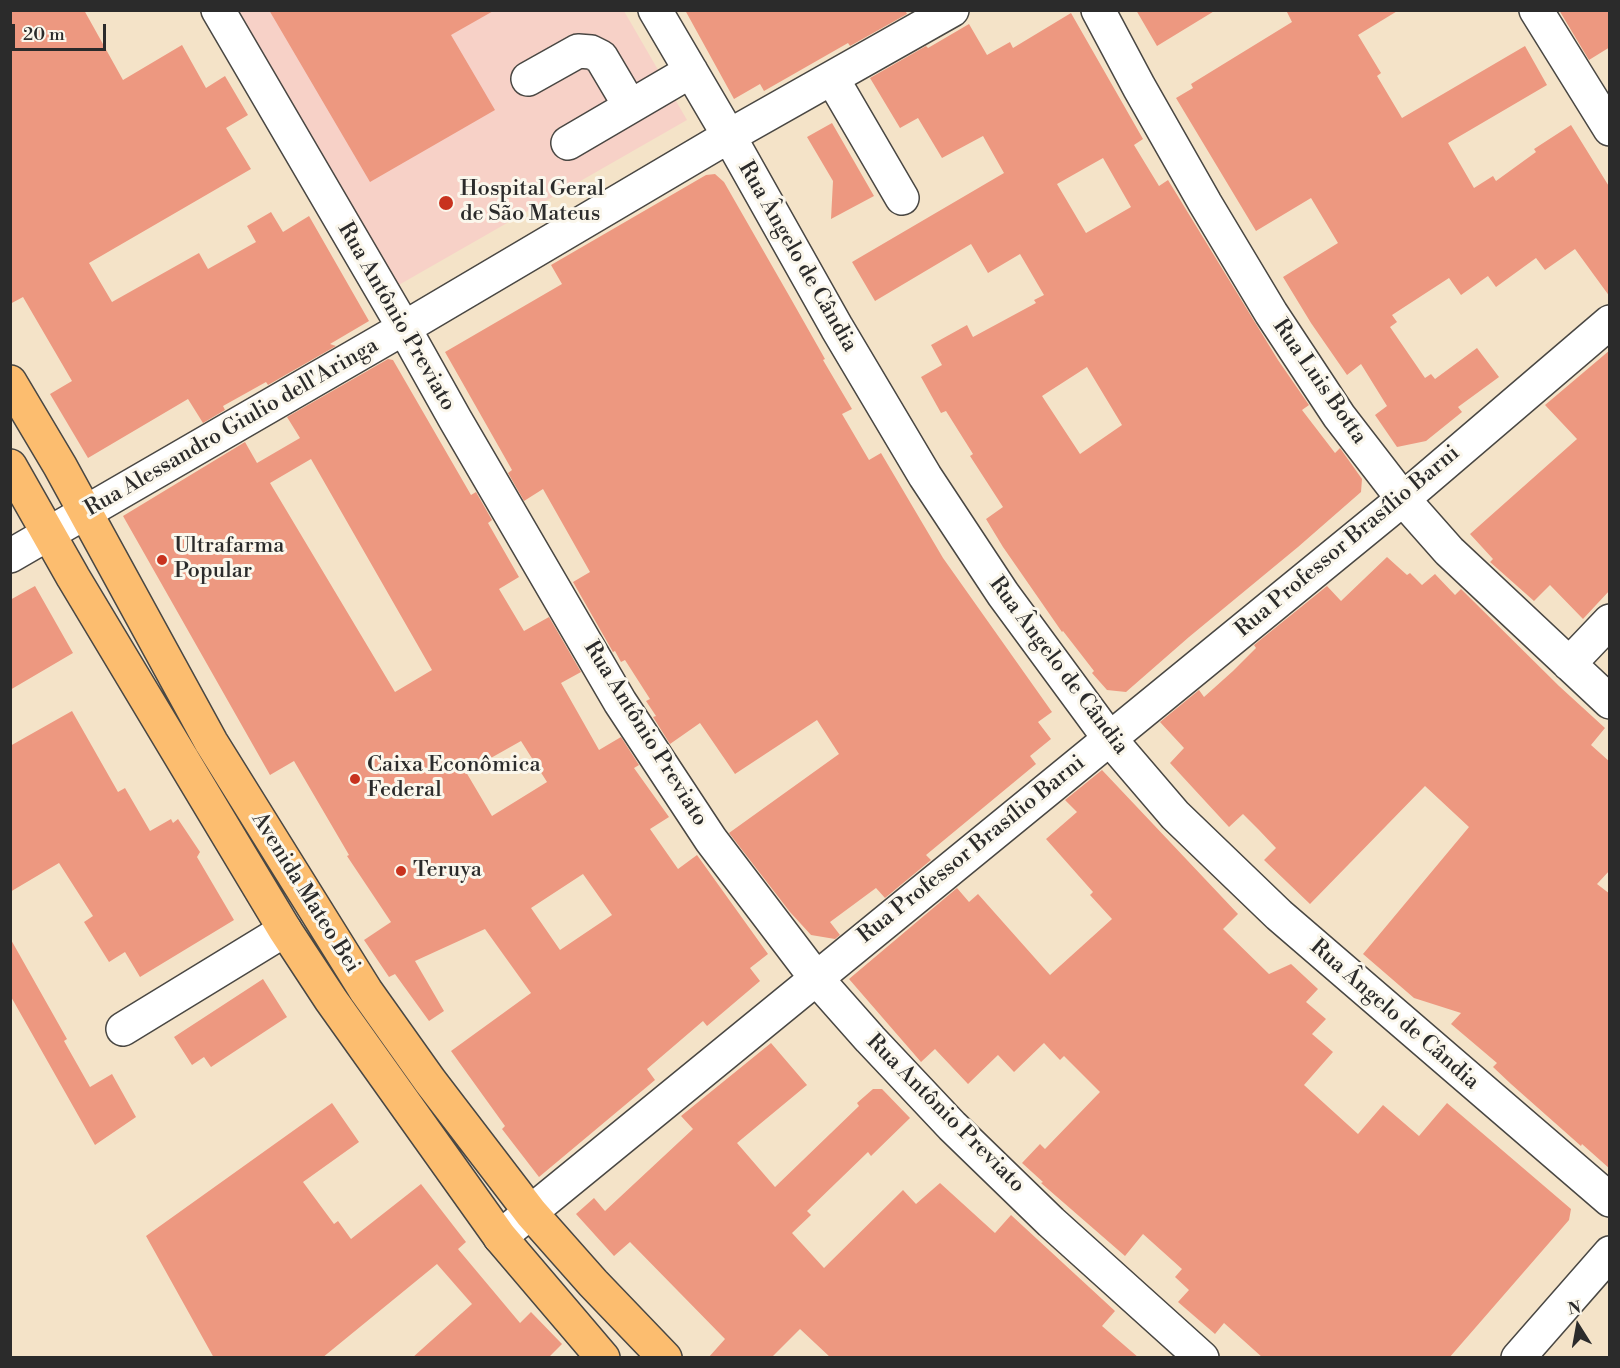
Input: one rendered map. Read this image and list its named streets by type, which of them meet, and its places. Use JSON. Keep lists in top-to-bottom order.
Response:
{
  "streets": {
    "main road": ["Avenida Mateo Bei"],
    "street": [
      "Rua Ângelo de Cândia",
      "Rua Antônio Previato",
      "Rua Luis Botta",
      "Rua Alessandro Giulio dell'Aringa",
      "Rua Professor Brasílio Barni"
    ]
  },
  "crossings": [
    ["Rua Ângelo de Cândia", "Rua Alessandro Giulio dell'Aringa"],
    ["Rua Ângelo de Cândia", "Rua Professor Brasílio Barni"],
    ["Rua Antônio Previato", "Rua Alessandro Giulio dell'Aringa"],
    ["Rua Antônio Previato", "Rua Professor Brasílio Barni"],
    ["Rua Luis Botta", "Rua Professor Brasílio Barni"],
    ["Rua Alessandro Giulio dell'Aringa", "Avenida Mateo Bei"],
    ["Rua Professor Brasílio Barni", "Avenida Mateo Bei"]
  ],
  "places": [
    "Hospital Geral de São Mateus",
    "Ultrafarma Popular",
    "Caixa Econômica Federal",
    "Teruya"
  ],
  "scale_bar": "20 m",
  "north": "top"
}
